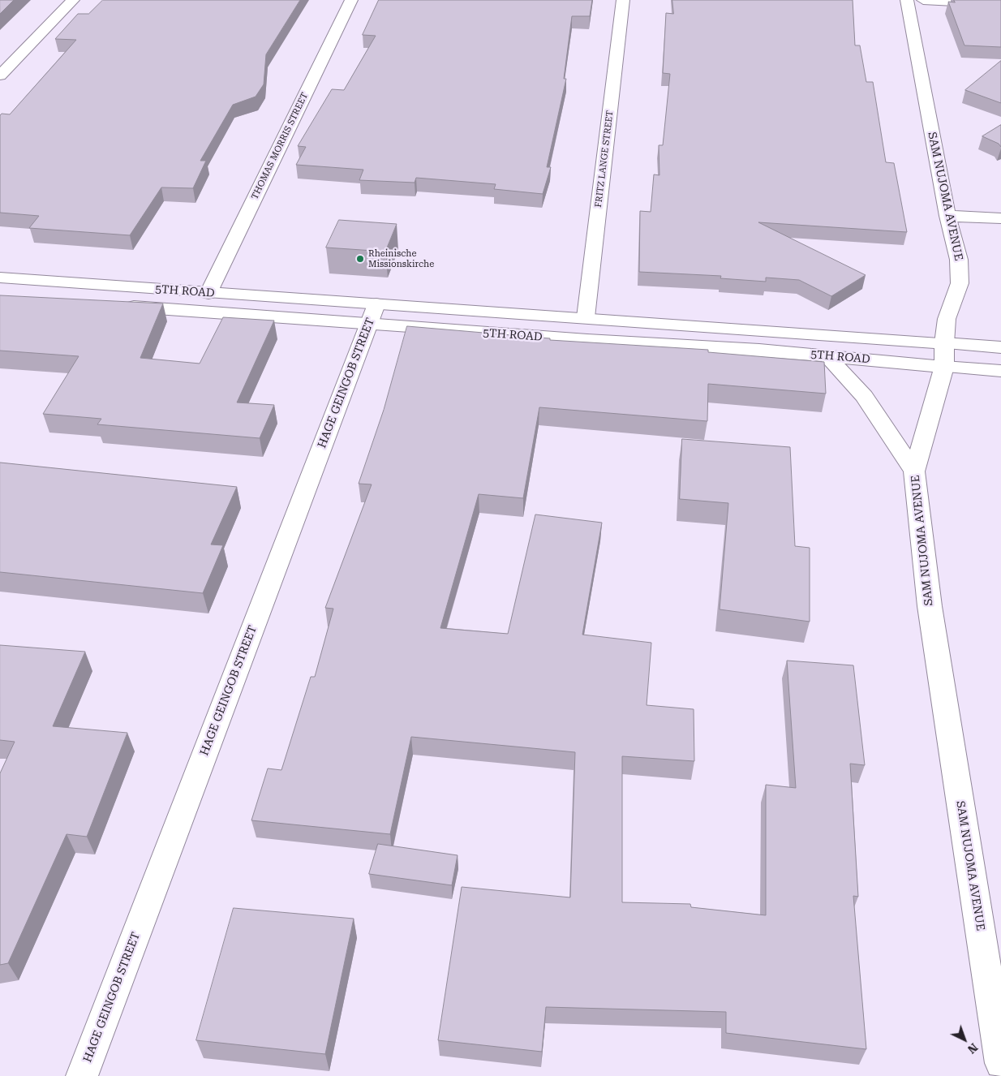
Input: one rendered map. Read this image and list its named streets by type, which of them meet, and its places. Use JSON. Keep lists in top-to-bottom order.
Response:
{
  "streets": {
    "street": [
      "THOMAS MORRIS STREET",
      "FRITZ LANGE STREET",
      "SAM NUJOMA AVENUE",
      "5TH ROAD",
      "HAGE GEINGOB STREET"
    ]
  },
  "crossings": [
    ["THOMAS MORRIS STREET", "5TH ROAD"],
    ["FRITZ LANGE STREET", "5TH ROAD"],
    ["SAM NUJOMA AVENUE", "5TH ROAD"],
    ["5TH ROAD", "HAGE GEINGOB STREET"]
  ],
  "places": ["Rheinische Missionskirche"],
  "north": "bottom right"
}
